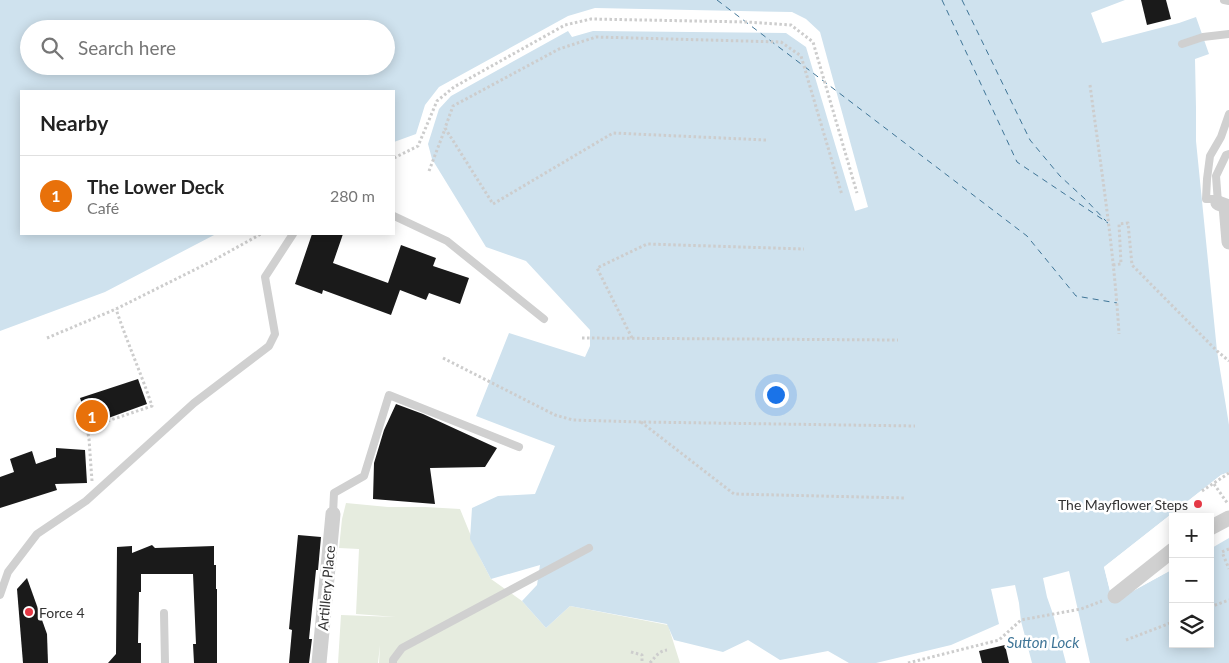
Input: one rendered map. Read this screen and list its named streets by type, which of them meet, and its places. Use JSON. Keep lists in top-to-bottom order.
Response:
{
  "streets": {
    "street": ["Artillery Place"]
  },
  "water": ["Sutton Lock"],
  "places": ["The Mayflower Steps", "Force 4"],
  "page": {
    "search": "Search here",
    "heading": "Nearby",
    "list": [
      {
        "mark": "1",
        "name": "The Lower Deck",
        "note": "Café",
        "value": "280 m"
      }
    ],
    "pins": "1",
    "map_buttons": ["+", "−"]
  }
}
